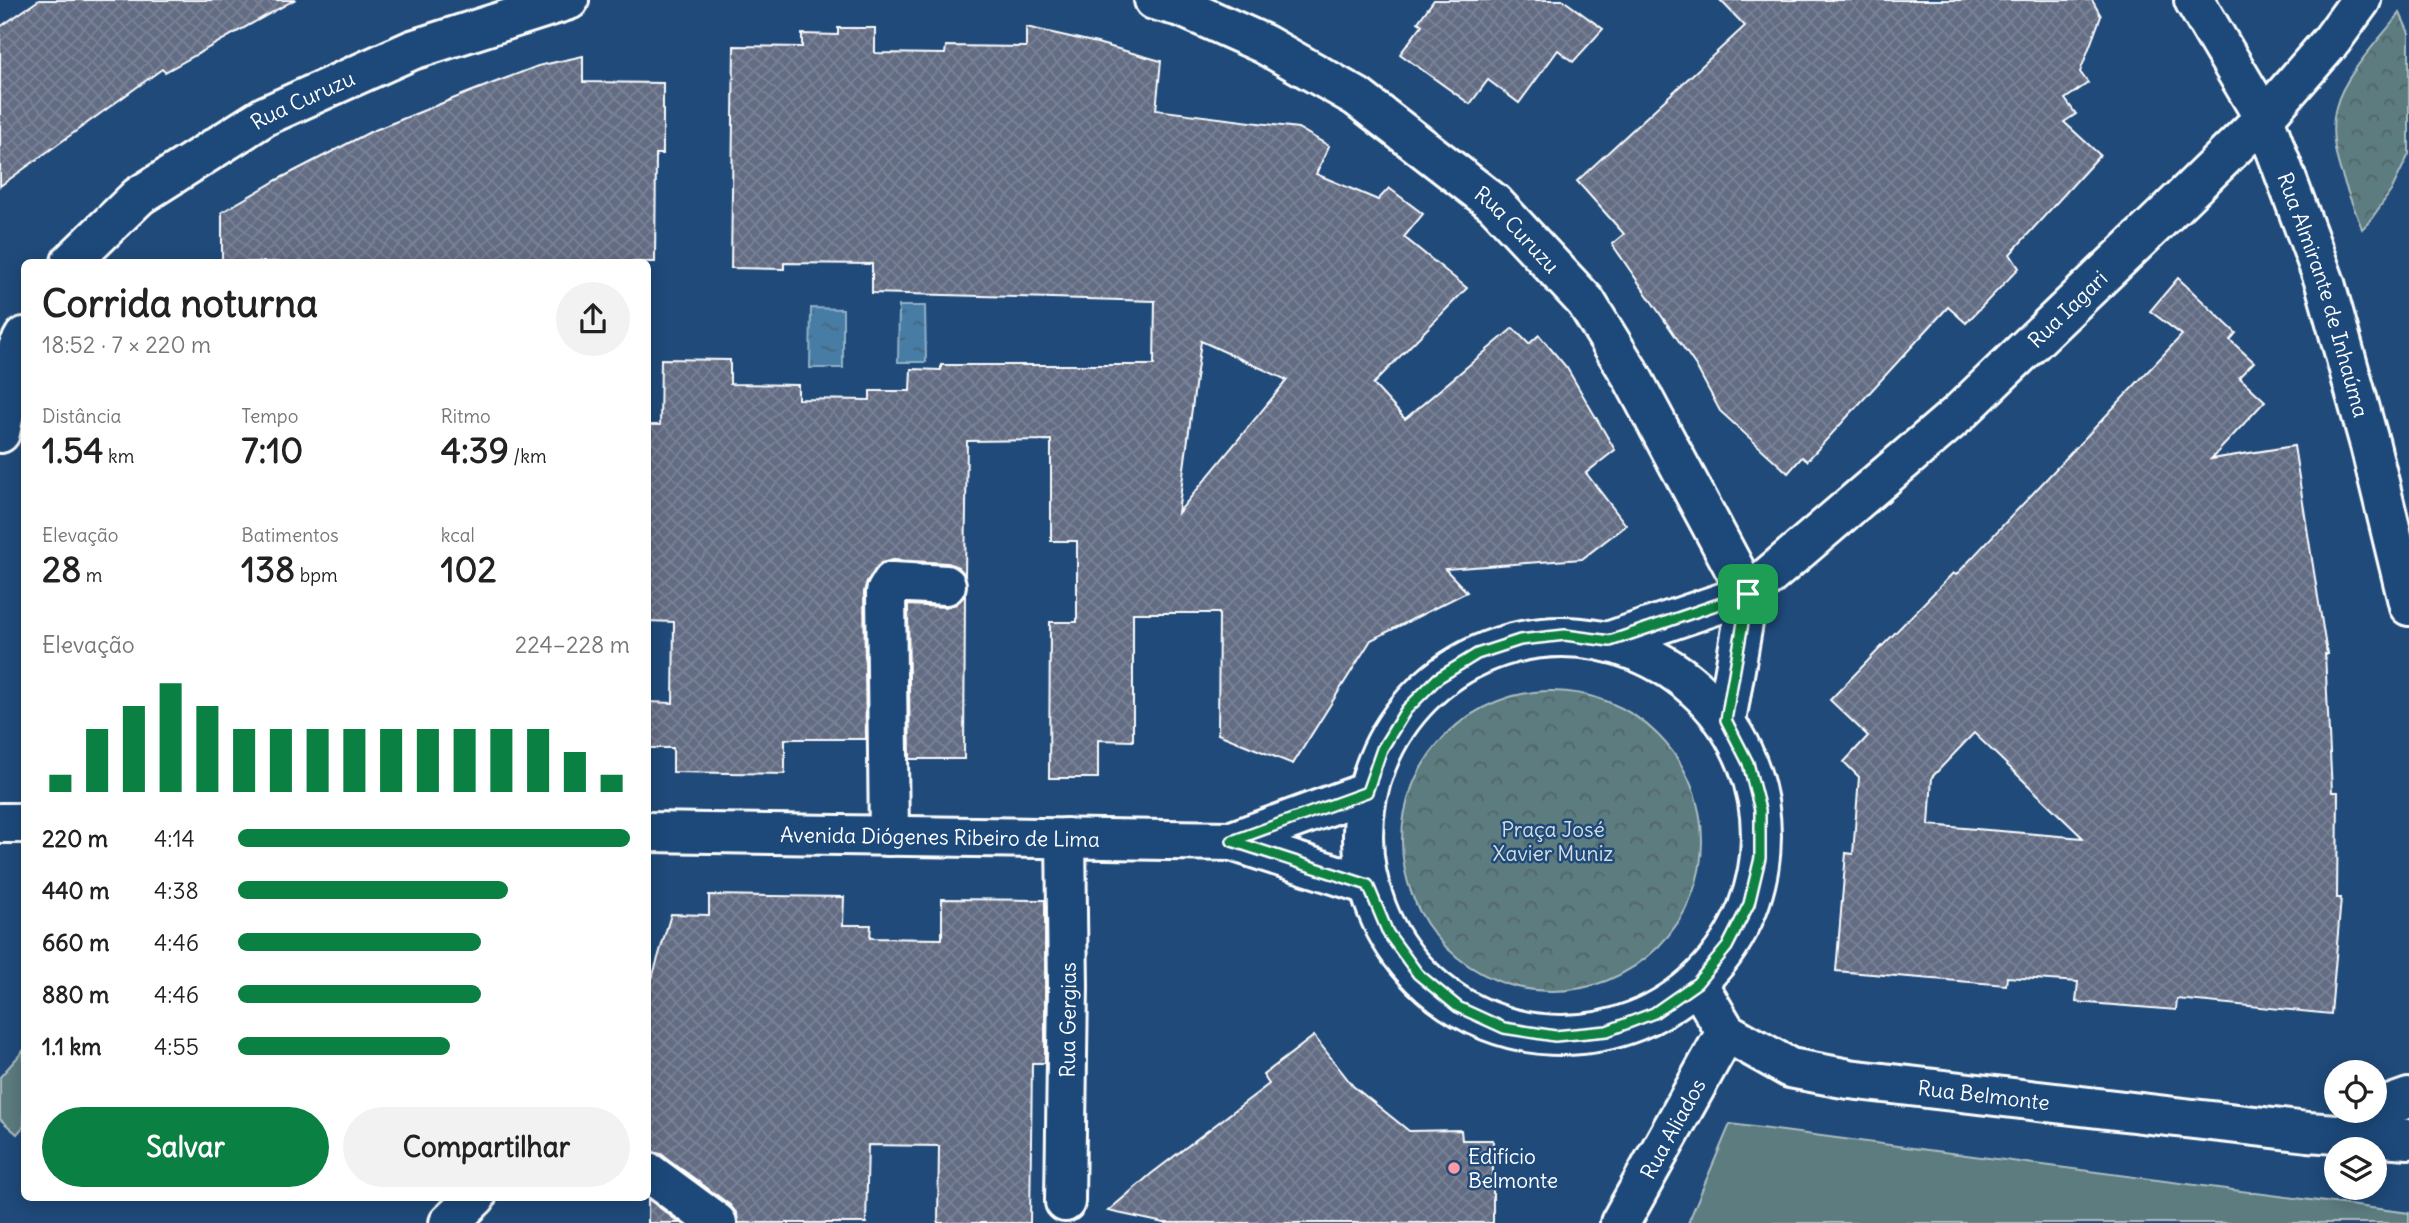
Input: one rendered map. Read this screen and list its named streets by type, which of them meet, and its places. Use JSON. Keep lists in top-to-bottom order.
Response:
{
  "streets": {
    "street": [
      "Rua Curuzu",
      "Rua Almirante de Inhaúma",
      "Rua Iagari",
      "Avenida Diógenes Ribeiro de Lima",
      "Rua Gergias",
      "Rua Belmonte",
      "Rua Aliados"
    ]
  },
  "crossings": [
    ["Rua Curuzu", "Rua Iagari"],
    ["Rua Almirante de Inhaúma", "Rua Iagari"],
    ["Avenida Diógenes Ribeiro de Lima", "Rua Gergias"],
    ["Rua Belmonte", "Rua Aliados"]
  ],
  "parks": ["Praça José Xavier Muniz"],
  "places": ["Edifício Belmonte"],
  "page": {
    "heading": ["Corrida noturna", "18:52 · 7 × 220 m"],
    "stats": [
      ["Distância", "1.54 km"],
      ["Tempo", "7:10"],
      ["Ritmo", "4:39 /km"],
      ["Elevação", "28 m"],
      ["Batimentos", "138 bpm"],
      ["kcal", "102"]
    ],
    "chart": ["Elevação", "224–228 m"],
    "list": [
      {
        "name": "220 m",
        "note": "4:14"
      },
      {
        "name": "440 m",
        "note": "4:38"
      },
      {
        "name": "660 m",
        "note": "4:46"
      },
      {
        "name": "880 m",
        "note": "4:46"
      },
      {
        "name": "1.1 km",
        "note": "4:55"
      }
    ],
    "buttons": ["Salvar", "Compartilhar"]
  }
}
